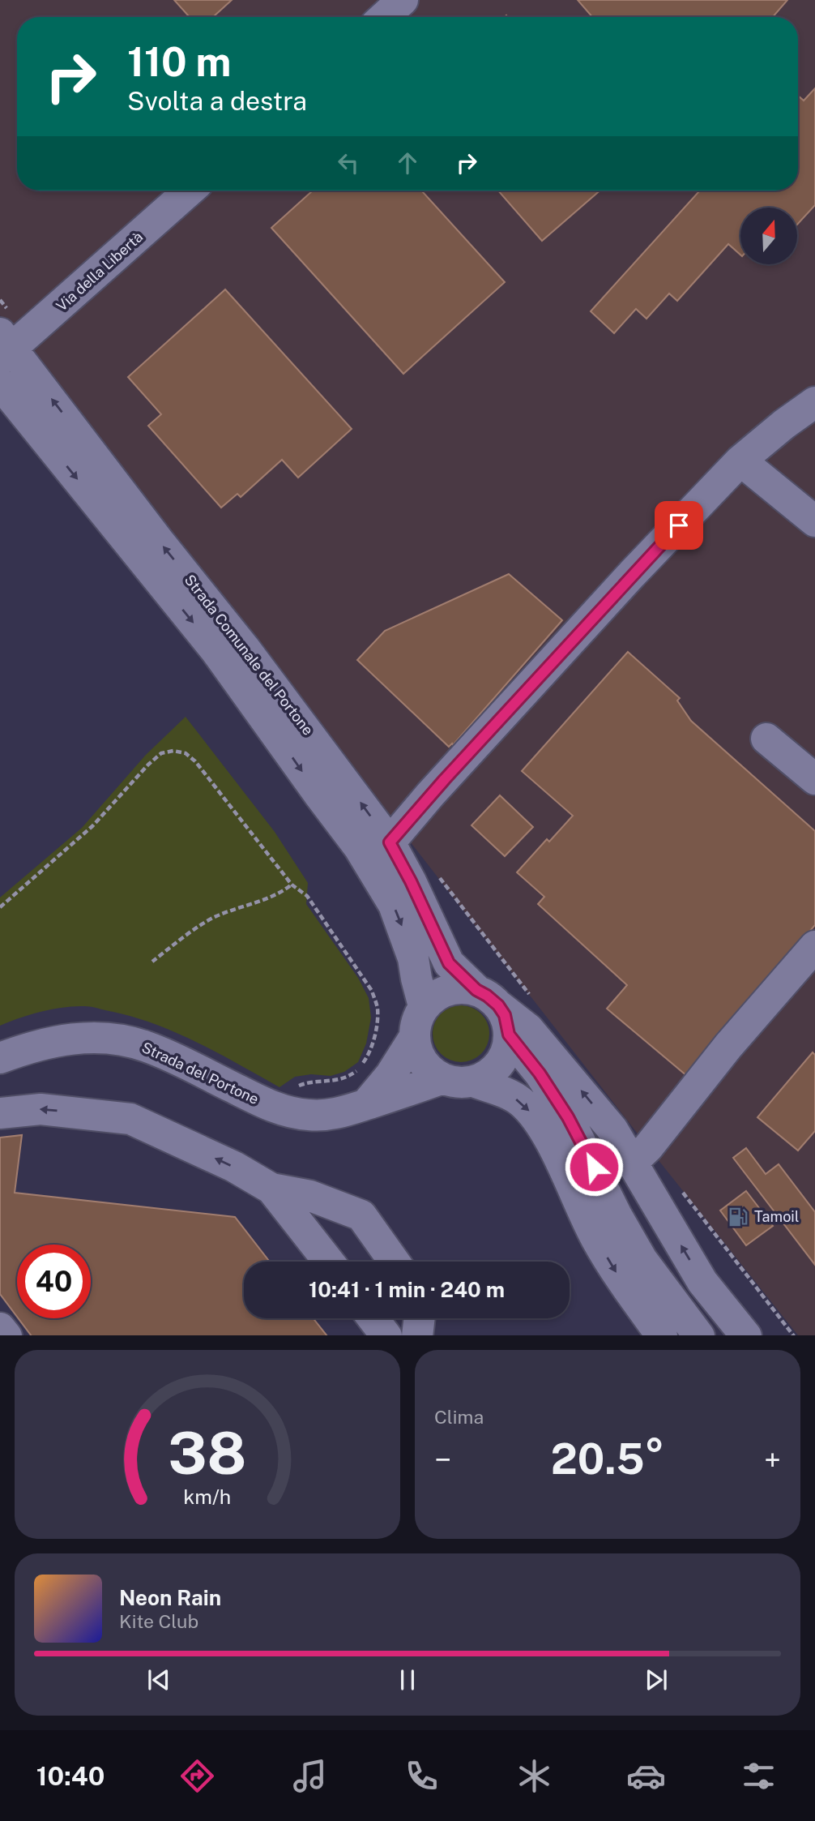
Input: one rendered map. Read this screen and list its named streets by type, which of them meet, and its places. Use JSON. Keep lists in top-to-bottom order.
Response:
{
  "streets": {
    "street": ["Via della Libertà", "Strada Comunale del Portone", "Strada del Portone"]
  },
  "crossings": [
    ["Via della Libertà", "Strada Comunale del Portone"],
    ["Strada Comunale del Portone", "Strada del Portone"]
  ],
  "places": {
    "fuel station": ["Tamoil"]
  },
  "north": "top",
  "page": {
    "turn": ["110 m", "Svolta a destra"],
    "limit": "40",
    "trip": "10:41 · 1 min · 240 m",
    "tile": "Clima",
    "heat": ["−", "20.5°", "+"],
    "song": ["Neon Rain", "Kite Club"],
    "tabs": "10:40",
    "gauge": ["38", "km/h"]
  }
}
